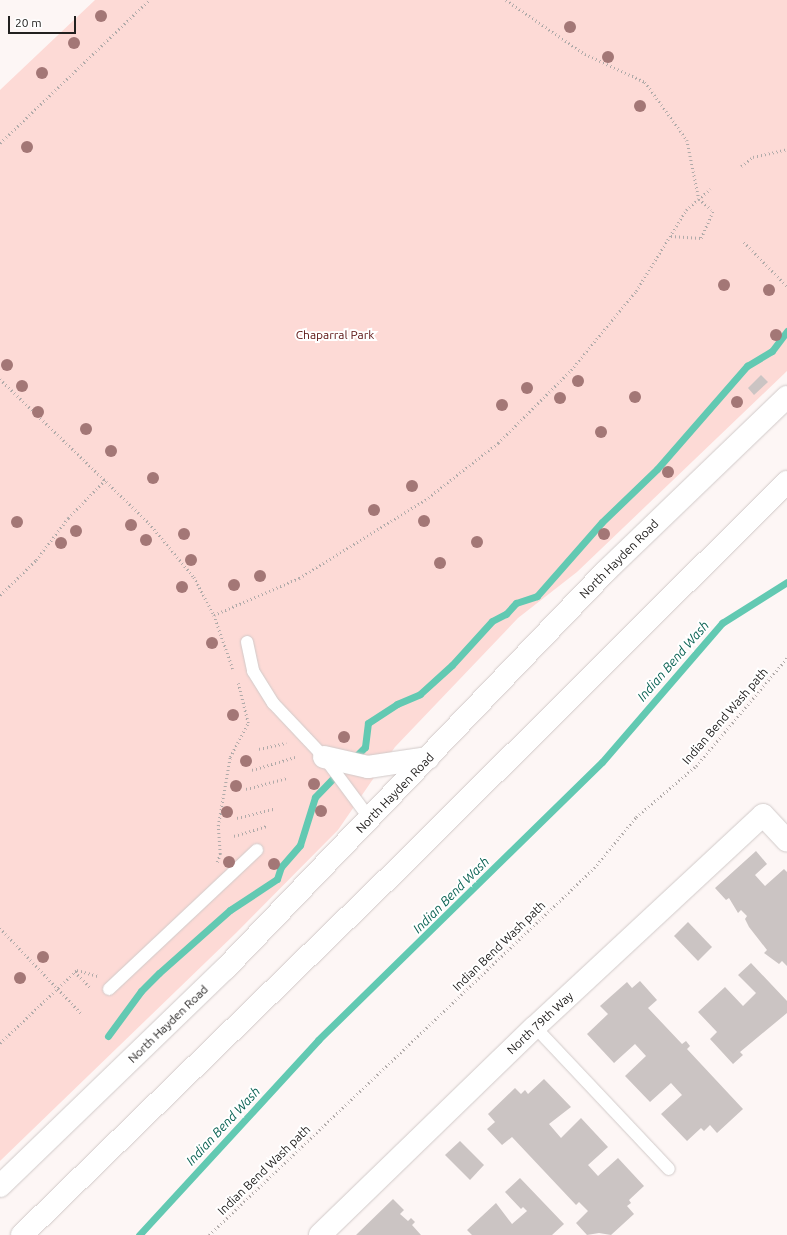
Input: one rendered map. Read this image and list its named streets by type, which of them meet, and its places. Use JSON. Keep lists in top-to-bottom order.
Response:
{
  "streets": {
    "main road": ["North Hayden Road", "North 79th Way"],
    "path": ["Indian Bend Wash path"]
  },
  "water": ["Indian Bend Wash"],
  "parks": ["Chaparral Park"],
  "scale_bar": "20 m"
}
